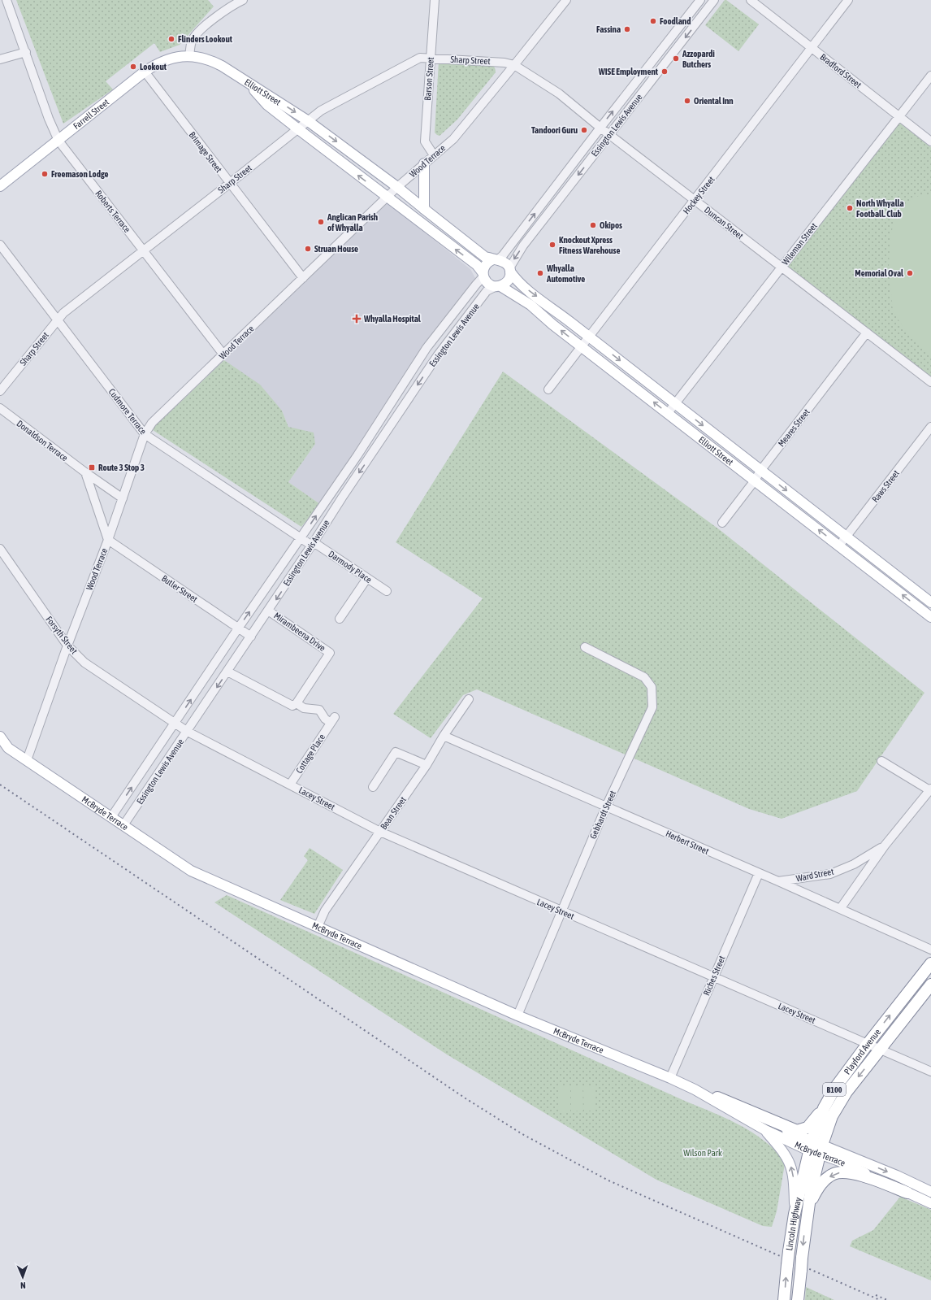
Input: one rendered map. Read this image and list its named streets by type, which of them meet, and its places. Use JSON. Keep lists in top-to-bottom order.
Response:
{
  "streets": {
    "highway": ["Playford Avenue", "B100", "Lincoln Highway"],
    "main road": ["Elliott Street", "Farrell Street", "McBryde Terrace"],
    "street": [
      "Sharp Street",
      "Bradford Street",
      "Barson Street",
      "Essington Lewis Avenue",
      "Brimage Street",
      "Wood Terrace",
      "Hockey Street",
      "Roberts Terrace",
      "Duncan Street",
      "Wileman Street",
      "Cudmore Terrace",
      "Meares Street",
      "Donaldson Terrace",
      "Raws Street",
      "Darmody Place",
      "Butler Street",
      "Mirambeena Drive",
      "Forsyth Street",
      "Cottage Place",
      "Lacey Street",
      "Bean Street",
      "Gebhardt Street",
      "Herbert Street",
      "Ward Street",
      "Riches Street"
    ]
  },
  "crossings": [
    ["Sharp Street", "Barson Street"],
    ["Sharp Street", "Elliott Street"],
    ["Sharp Street", "Brimage Street"],
    ["Sharp Street", "Wood Terrace"],
    ["Sharp Street", "Roberts Terrace"],
    ["Sharp Street", "Duncan Street"],
    ["Sharp Street", "Cudmore Terrace"],
    ["Bradford Street", "Hockey Street"],
    ["Bradford Street", "Wileman Street"],
    ["Barson Street", "Wood Terrace"],
    ["Elliott Street", "Farrell Street"],
    ["Elliott Street", "Essington Lewis Avenue"],
    ["Elliott Street", "Wood Terrace"],
    ["Elliott Street", "Hockey Street"],
    ["Elliott Street", "Wileman Street"],
    ["Elliott Street", "Meares Street"],
    ["Elliott Street", "Raws Street"],
    ["Farrell Street", "Brimage Street"],
    ["Farrell Street", "Roberts Terrace"],
    ["Essington Lewis Avenue", "Duncan Street"],
    ["Essington Lewis Avenue", "Cudmore Terrace"],
    ["Essington Lewis Avenue", "Darmody Place"],
    ["Essington Lewis Avenue", "Butler Street"],
    ["Essington Lewis Avenue", "Mirambeena Drive"],
    ["Essington Lewis Avenue", "Forsyth Street"],
    ["Essington Lewis Avenue", "Lacey Street"],
    ["Essington Lewis Avenue", "McBryde Terrace"],
    ["Brimage Street", "Wood Terrace"],
    ["Wood Terrace", "Roberts Terrace"],
    ["Wood Terrace", "Duncan Street"],
    ["Wood Terrace", "Cudmore Terrace"],
    ["Wood Terrace", "Donaldson Terrace"],
    ["Wood Terrace", "Butler Street"],
    ["Wood Terrace", "Forsyth Street"],
    ["Wood Terrace", "McBryde Terrace"],
    ["Hockey Street", "Duncan Street"],
    ["Duncan Street", "Wileman Street"],
    ["Duncan Street", "Meares Street"],
    ["Cudmore Terrace", "Darmody Place"],
    ["Mirambeena Drive", "Cottage Place"],
    ["Forsyth Street", "Lacey Street"],
    ["Cottage Place", "Lacey Street"],
    ["Lacey Street", "Bean Street"],
    ["Lacey Street", "Gebhardt Street"],
    ["Lacey Street", "Riches Street"],
    ["Lacey Street", "Playford Avenue"],
    ["McBryde Terrace", "Bean Street"],
    ["McBryde Terrace", "Gebhardt Street"],
    ["McBryde Terrace", "Riches Street"],
    ["McBryde Terrace", "Playford Avenue"],
    ["McBryde Terrace", "Lincoln Highway"],
    ["Bean Street", "Herbert Street"],
    ["Gebhardt Street", "Herbert Street"],
    ["Herbert Street", "Ward Street"],
    ["Herbert Street", "Riches Street"],
    ["Playford Avenue", "Lincoln Highway"]
  ],
  "parks": ["Wilson Park"],
  "places": {
    "other": [
      "Foodland",
      "Fassina",
      "Flinders Lookout",
      "Azzopardi Butchers",
      "Lookout",
      "WISE Employment",
      "Oriental Inn",
      "Tandoori Guru",
      "Freemason Lodge",
      "North Whyalla Football. Club",
      "Anglican Parish of Whyalla",
      "Okipos",
      "Knockout Xpress Fitness Warehouse",
      "Struan House",
      "Whyalla Automotive",
      "Memorial Oval"
    ],
    "health": ["Whyalla Hospital"],
    "transit": ["Route 3 Stop 3"]
  },
  "north": "bottom"
}
